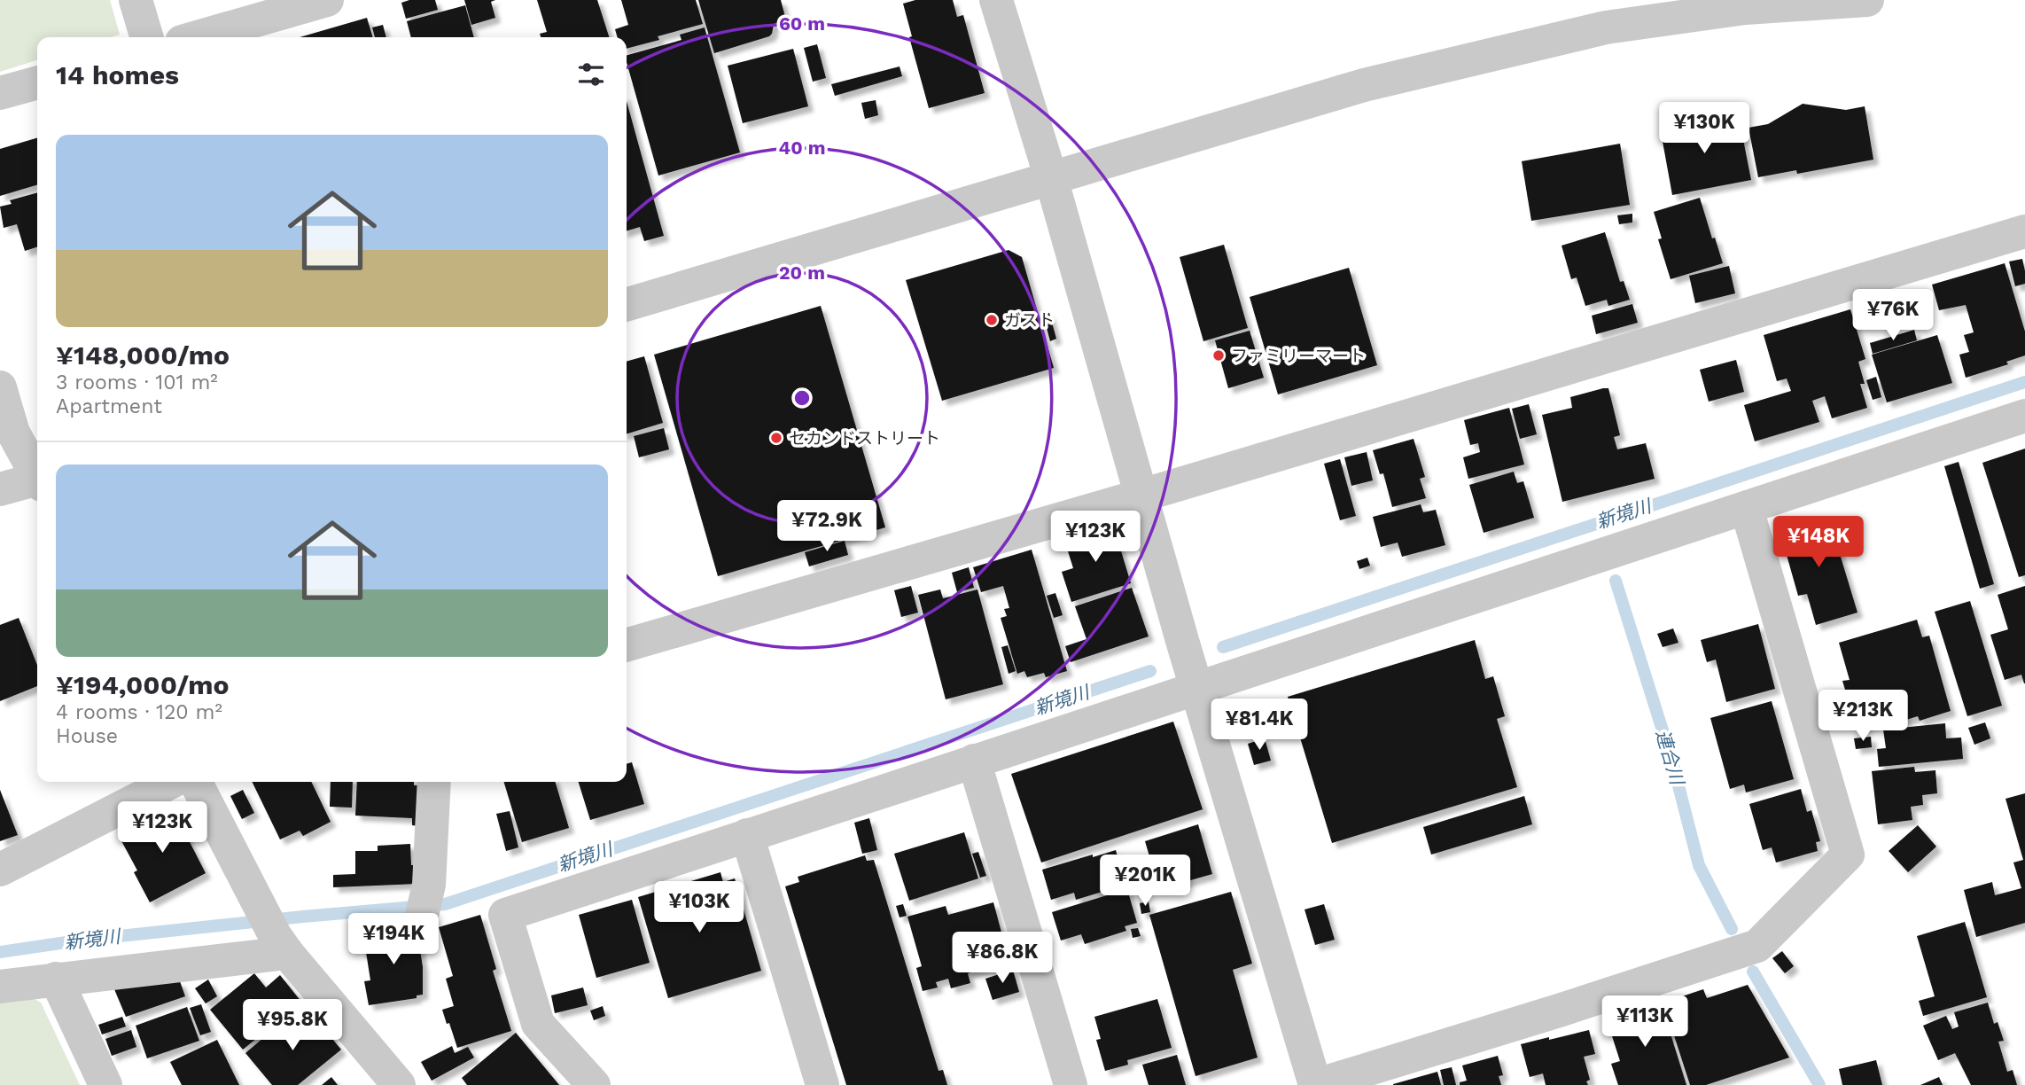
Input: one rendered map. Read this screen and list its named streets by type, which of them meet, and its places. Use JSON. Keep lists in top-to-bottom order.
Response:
{
  "water": ["新境川", "連合川"],
  "places": ["ガスト", "ファミリーマート", "セカンドストリート"],
  "page": {
    "heading": "14 homes",
    "price": [
      "¥130K",
      "¥76K",
      "¥72.9K",
      "¥123K",
      "¥148K",
      "¥213K",
      "¥81.4K",
      "¥123K",
      "¥201K",
      "¥103K",
      "¥194K",
      "¥86.8K",
      "¥113K",
      "¥95.8K"
    ],
    "list": [
      {
        "name": "¥148,000/mo",
        "note": "3 rooms · 101 m² · Apartment"
      },
      {
        "name": "¥194,000/mo",
        "note": "4 rooms · 120 m² · House"
      }
    ]
  },
  "rings": ["60 m", "40 m", "20 m"]
}
